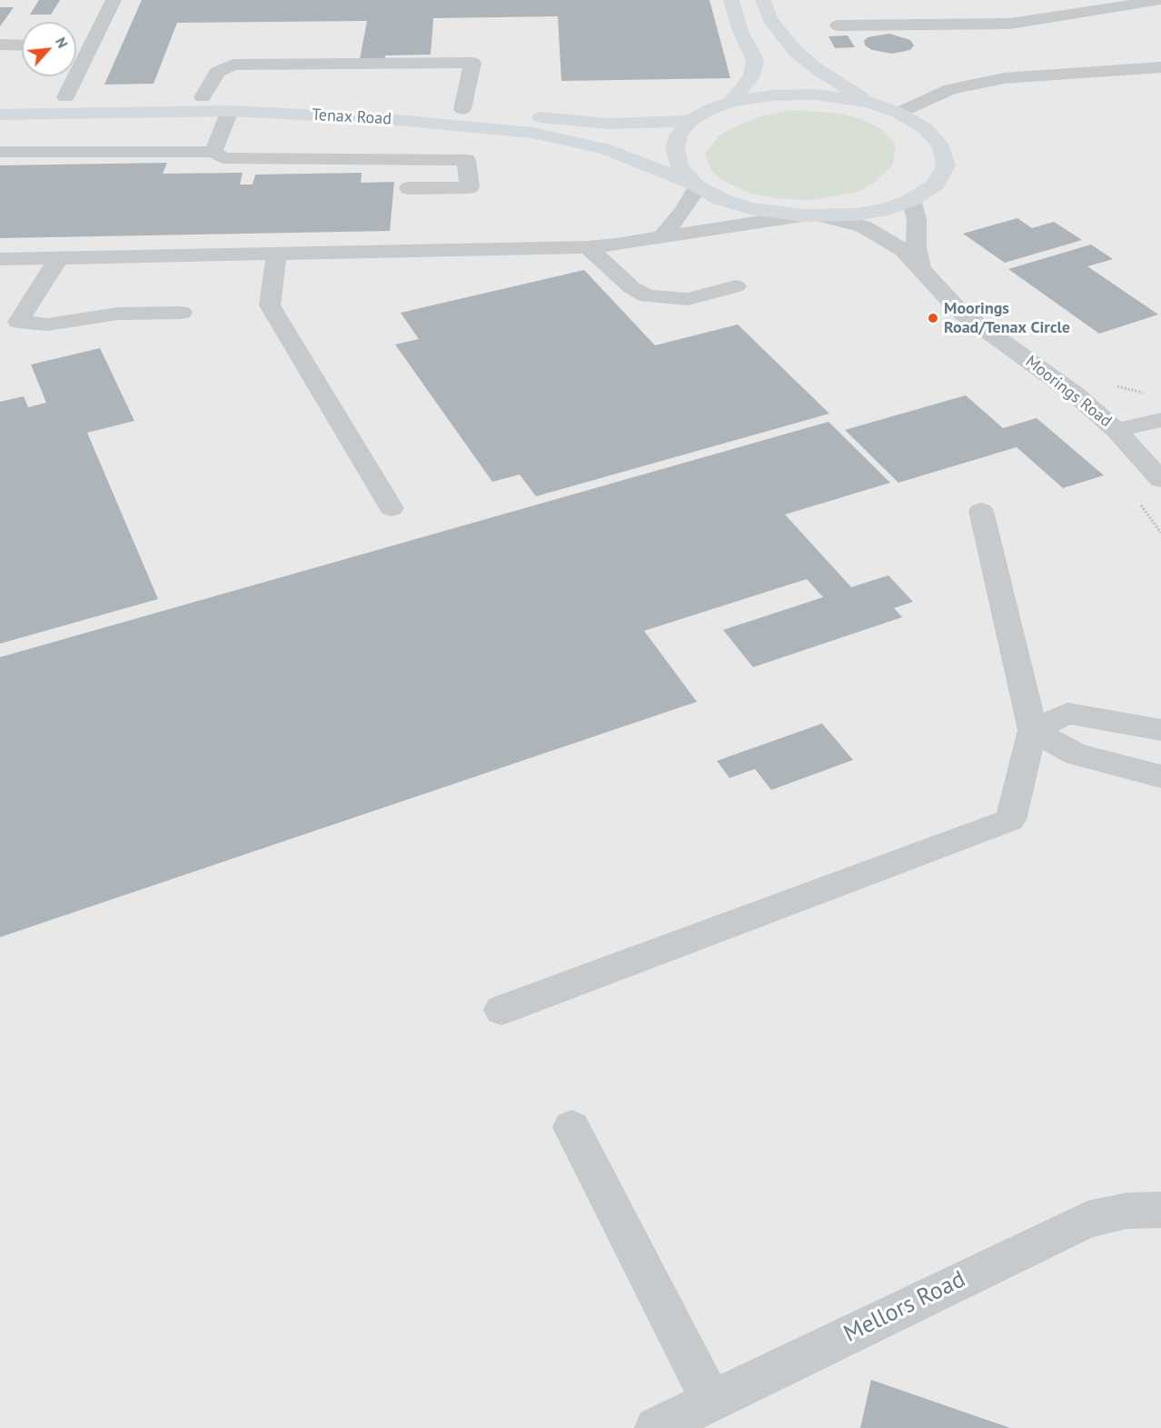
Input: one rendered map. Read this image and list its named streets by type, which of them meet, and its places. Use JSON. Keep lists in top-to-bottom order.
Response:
{
  "streets": {
    "main road": ["Tenax Road"],
    "street": ["Moorings Road", "Mellors Road"]
  },
  "crossings": [
    ["Tenax Road", "Moorings Road"]
  ],
  "places": ["Moorings Road/Tenax Circle"],
  "north": "top right"
}
